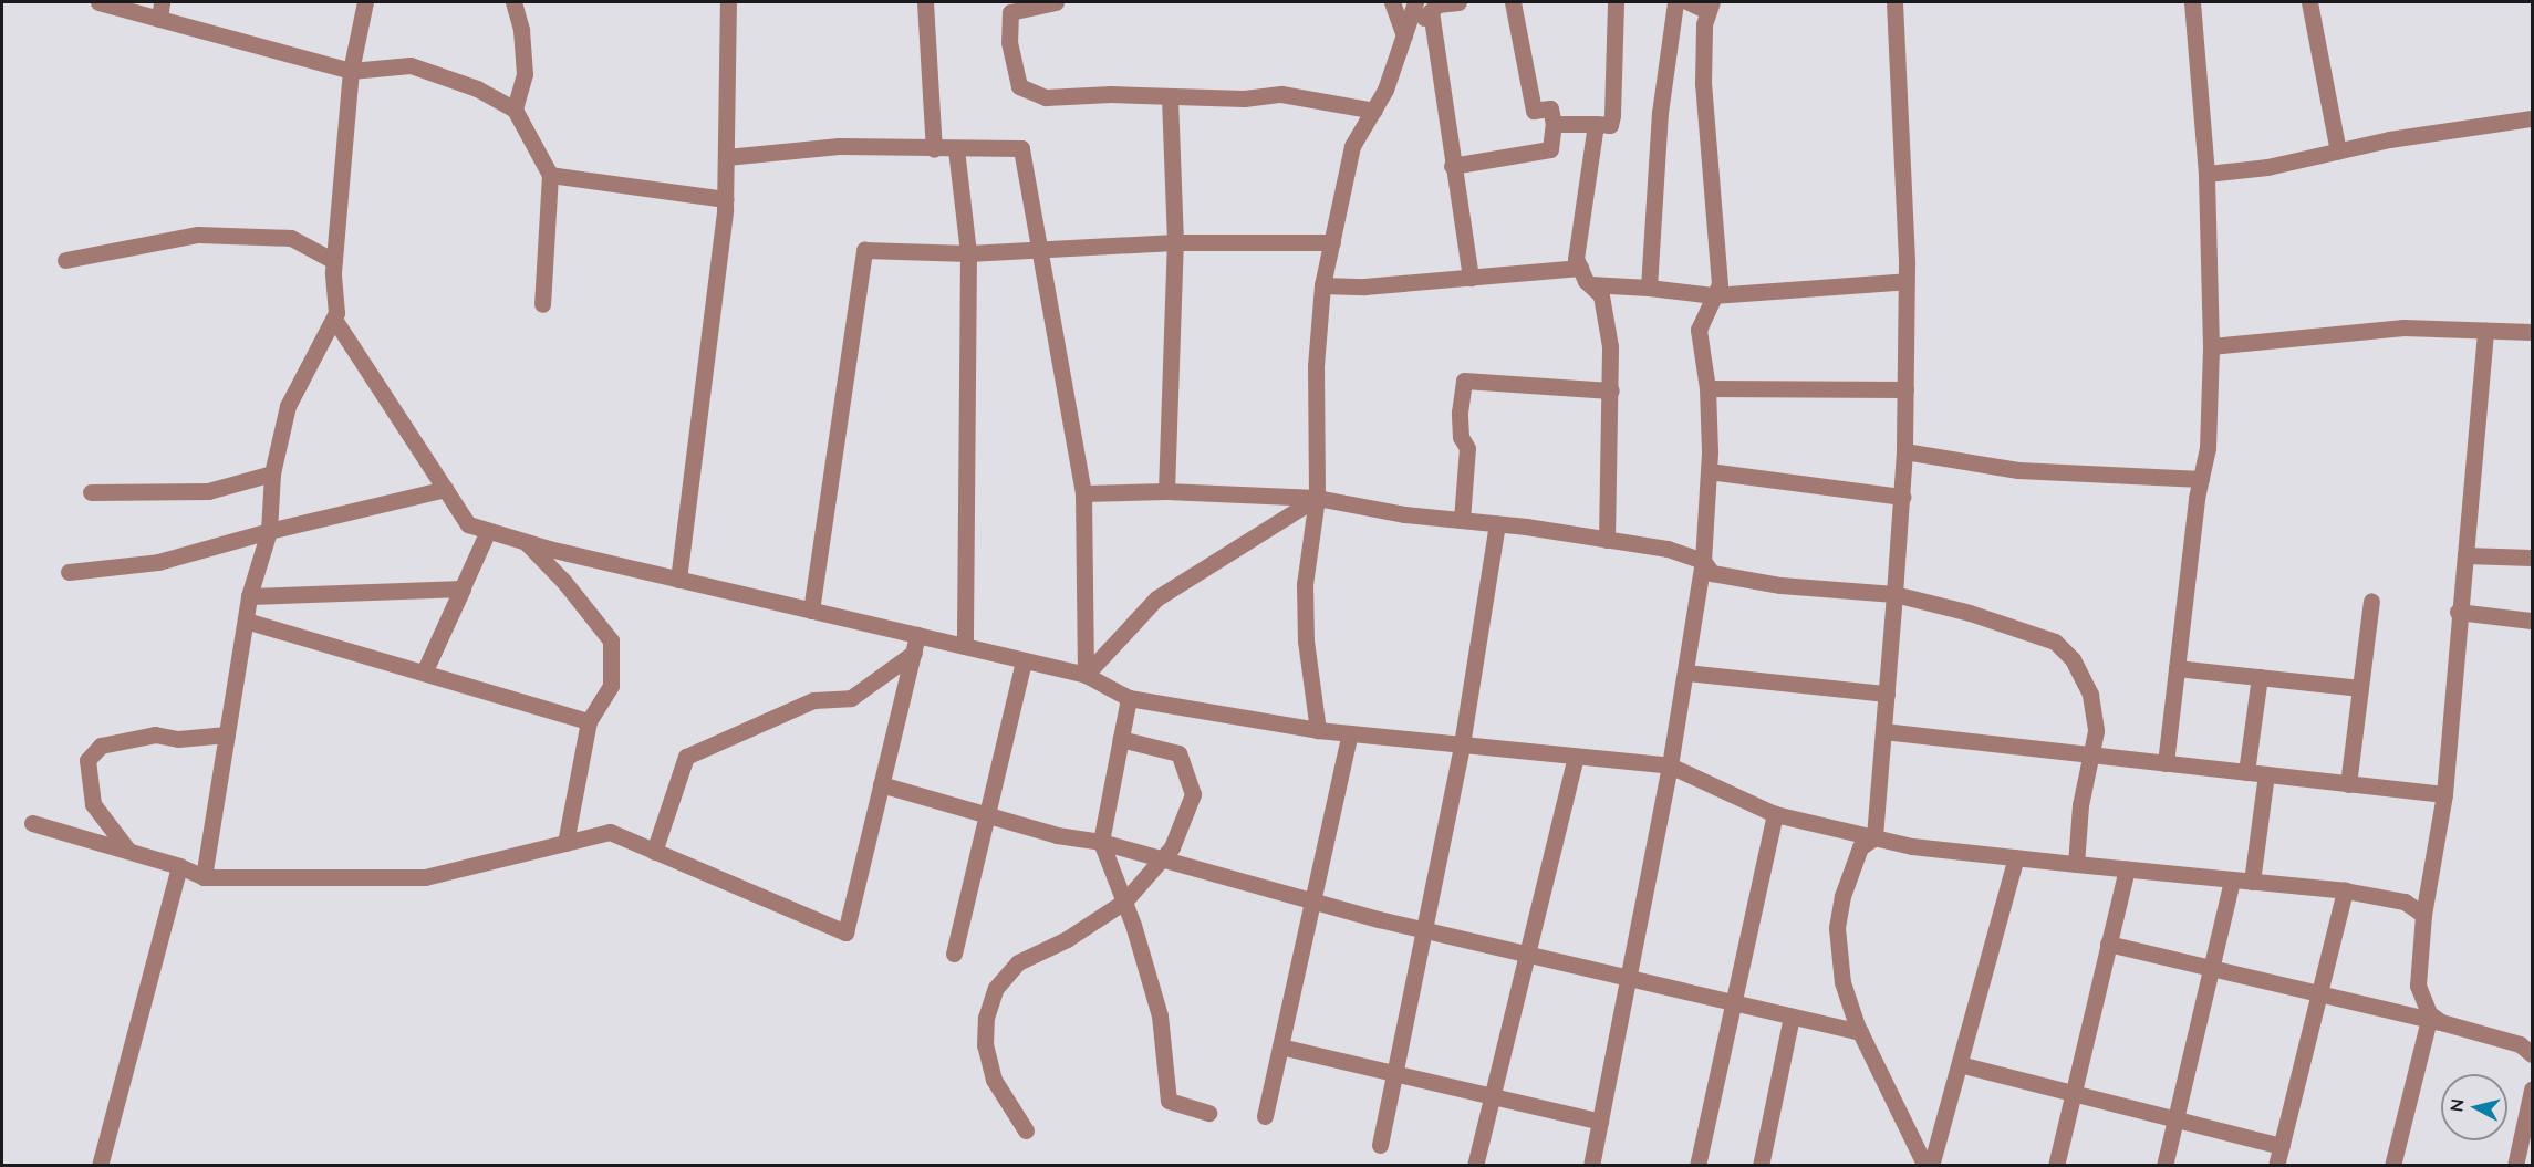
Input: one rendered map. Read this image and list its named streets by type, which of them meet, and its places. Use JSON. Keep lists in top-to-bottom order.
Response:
{
  "north": "left"
}
